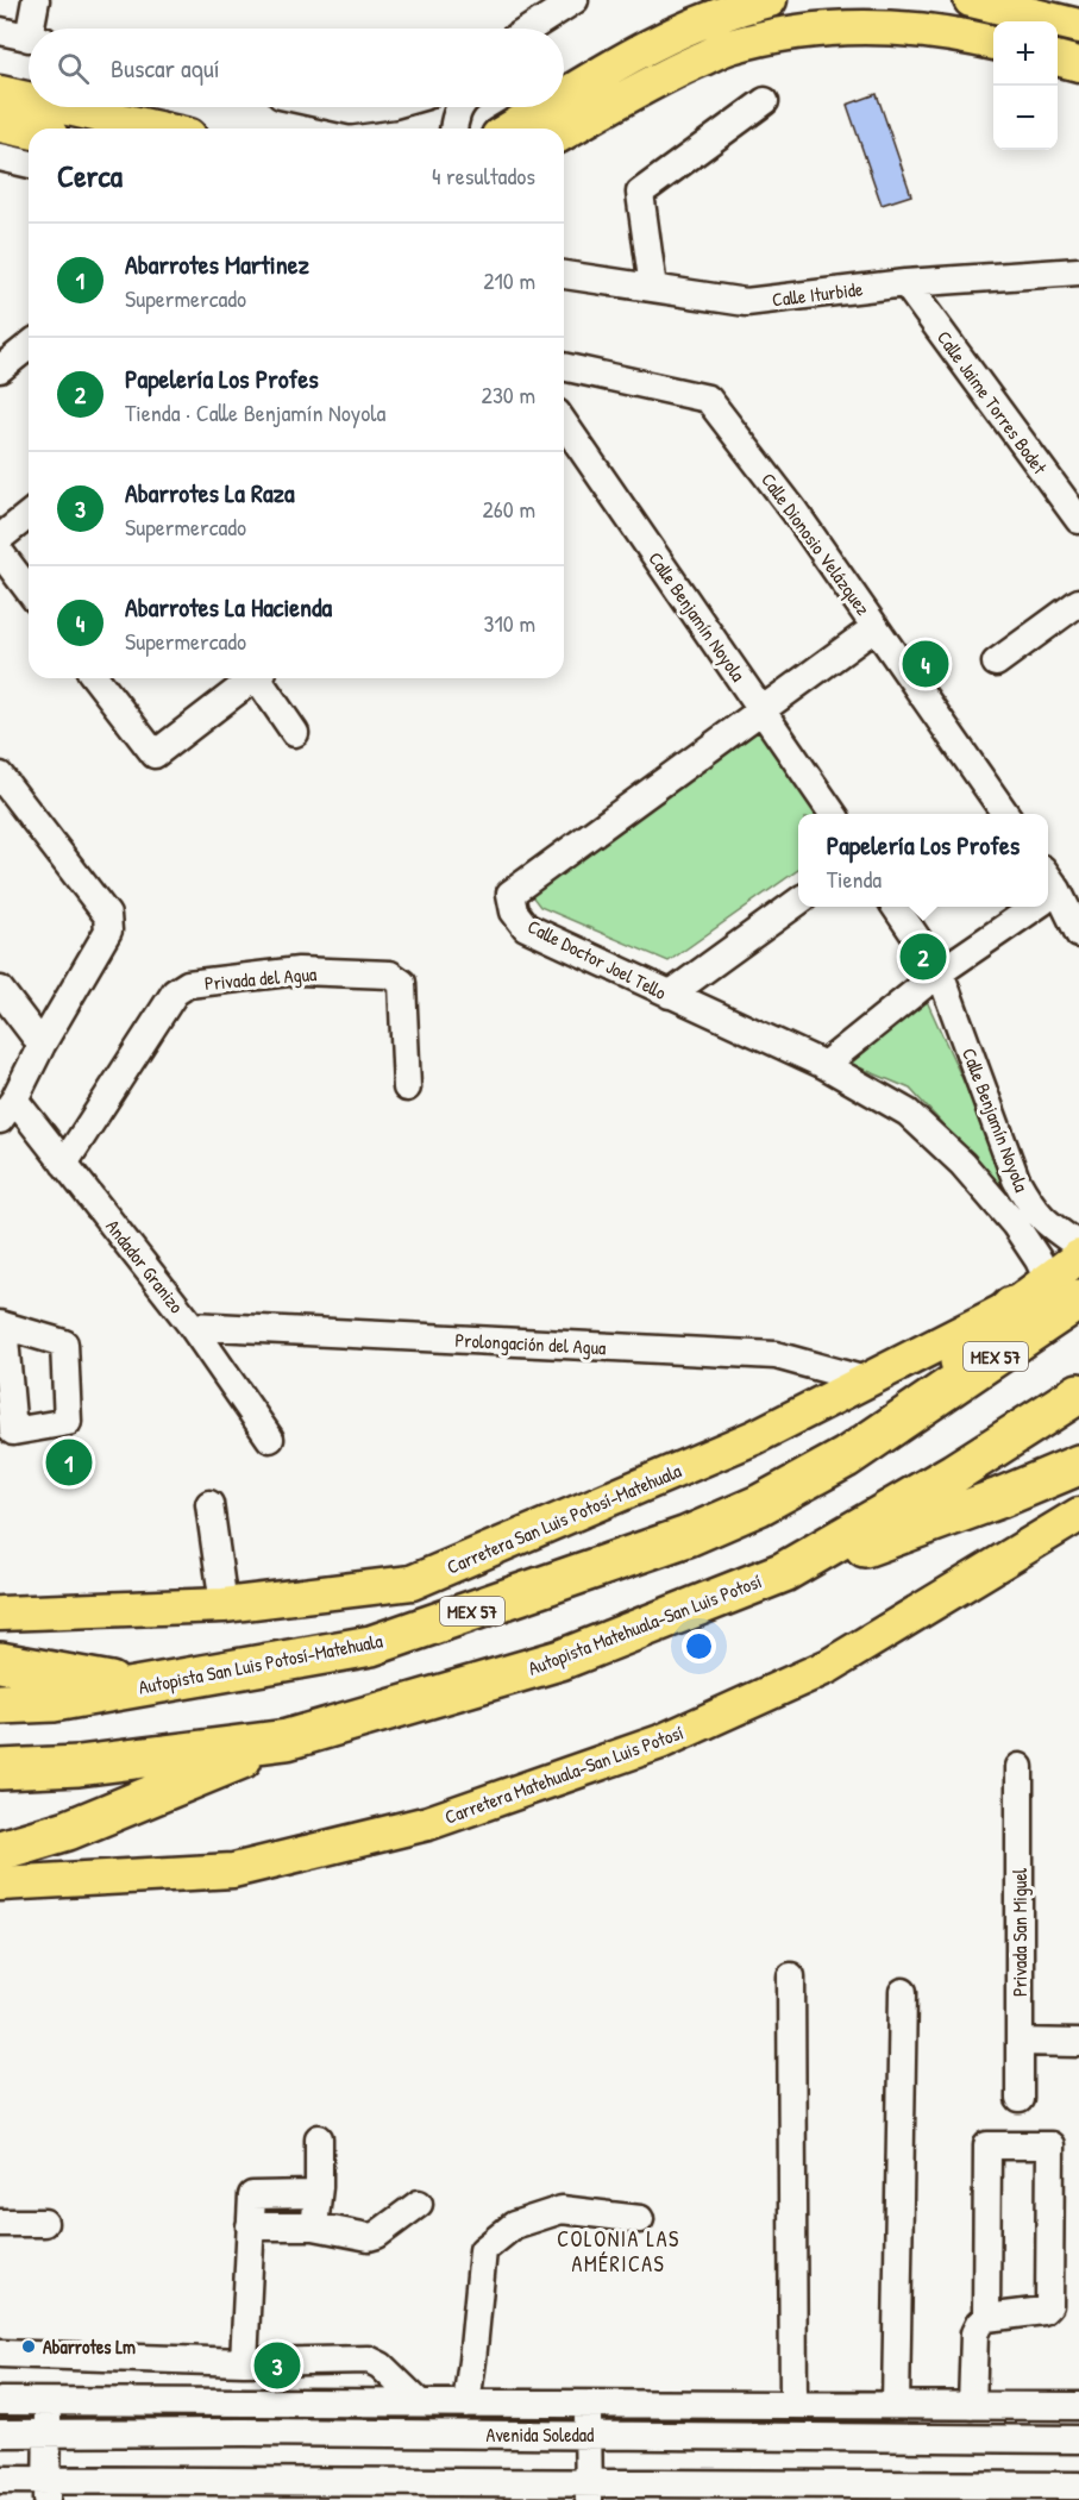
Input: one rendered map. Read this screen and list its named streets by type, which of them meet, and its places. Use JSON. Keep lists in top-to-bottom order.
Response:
{
  "streets": {
    "highway": ["MEX 57", "Autopista Matehuala-San Luis Potosí", "Autopista San Luis Potosí-Matehuala"],
    "main road": ["Carretera San Luis Potosí-Matehuala", "Carretera Matehuala-San Luis Potosí"],
    "street": [
      "Calle Iturbide",
      "Calle Jaime Torres Bodet",
      "Calle Dionosio Velázquez",
      "Calle Benjamín Noyola",
      "Calle Doctor Joel Tello",
      "Privada del Agua",
      "Andador Granizo",
      "Prolongación del Agua",
      "Privada San Miguel",
      "Avenida Soledad"
    ]
  },
  "crossings": [
    ["Calle Iturbide", "Calle Jaime Torres Bodet"],
    ["Calle Dionosio Velázquez", "Calle Doctor Joel Tello"],
    ["Calle Benjamín Noyola", "Calle Doctor Joel Tello"],
    ["Calle Doctor Joel Tello", "Carretera San Luis Potosí-Matehuala"],
    ["Calle Doctor Joel Tello", "Autopista San Luis Potosí-Matehuala"],
    ["Privada del Agua", "Andador Granizo"],
    ["Andador Granizo", "Prolongación del Agua"],
    ["Prolongación del Agua", "Carretera San Luis Potosí-Matehuala"],
    ["Carretera San Luis Potosí-Matehuala", "Autopista San Luis Potosí-Matehuala"]
  ],
  "districts": ["COLONIA LAS AMÉRICAS"],
  "places": ["Abarrotes Lm"],
  "page": {
    "map_buttons": ["+", "−"],
    "search": "Buscar aquí",
    "heading": ["Cerca", "4 resultados"],
    "list": [
      {
        "mark": "1",
        "name": "Abarrotes Martinez",
        "note": "Supermercado",
        "value": "210 m"
      },
      {
        "mark": "2",
        "name": "Papelería Los Profes",
        "note": "Tienda · Calle Benjamín Noyola",
        "value": "230 m"
      },
      {
        "mark": "3",
        "name": "Abarrotes La Raza",
        "note": "Supermercado",
        "value": "260 m"
      },
      {
        "mark": "4",
        "name": "Abarrotes La Hacienda",
        "note": "Supermercado",
        "value": "310 m"
      }
    ],
    "pins": [
      "4",
      "2",
      "1",
      "3"
    ],
    "popup": ["Papelería Los Profes", "Tienda"]
  }
}
